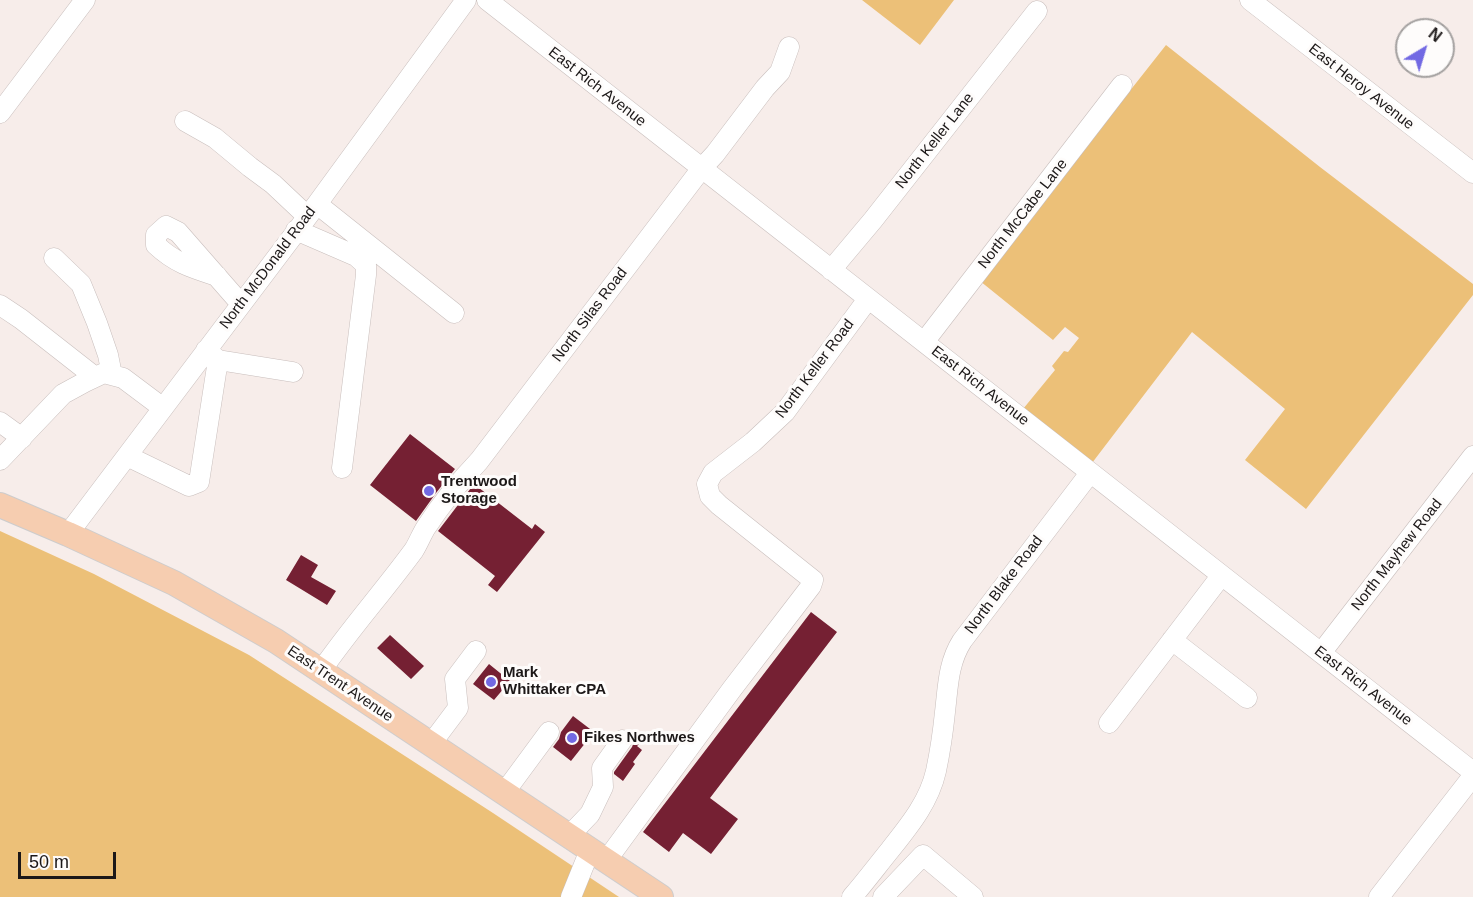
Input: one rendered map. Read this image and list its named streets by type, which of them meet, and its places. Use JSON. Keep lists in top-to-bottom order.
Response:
{
  "streets": {
    "main road": ["East Trent Avenue"],
    "street": [
      "East Rich Avenue",
      "East Heroy Avenue",
      "North Keller Lane",
      "North McCabe Lane",
      "North McDonald Road",
      "North Silas Road",
      "North Keller Road",
      "North Mayhew Road",
      "North Blake Road"
    ]
  },
  "crossings": [
    ["East Rich Avenue", "North Keller Lane"],
    ["East Rich Avenue", "North McCabe Lane"],
    ["East Rich Avenue", "North Silas Road"],
    ["East Rich Avenue", "North Keller Road"],
    ["East Rich Avenue", "North Mayhew Road"],
    ["East Rich Avenue", "North Blake Road"],
    ["North McDonald Road", "East Trent Avenue"],
    ["North Silas Road", "East Trent Avenue"],
    ["North Keller Road", "East Trent Avenue"]
  ],
  "places": ["Trentwood Storage", "Mark Whittaker CPA", "Fikes Northwes"],
  "scale_bar": "50 m",
  "north": "top right"
}
